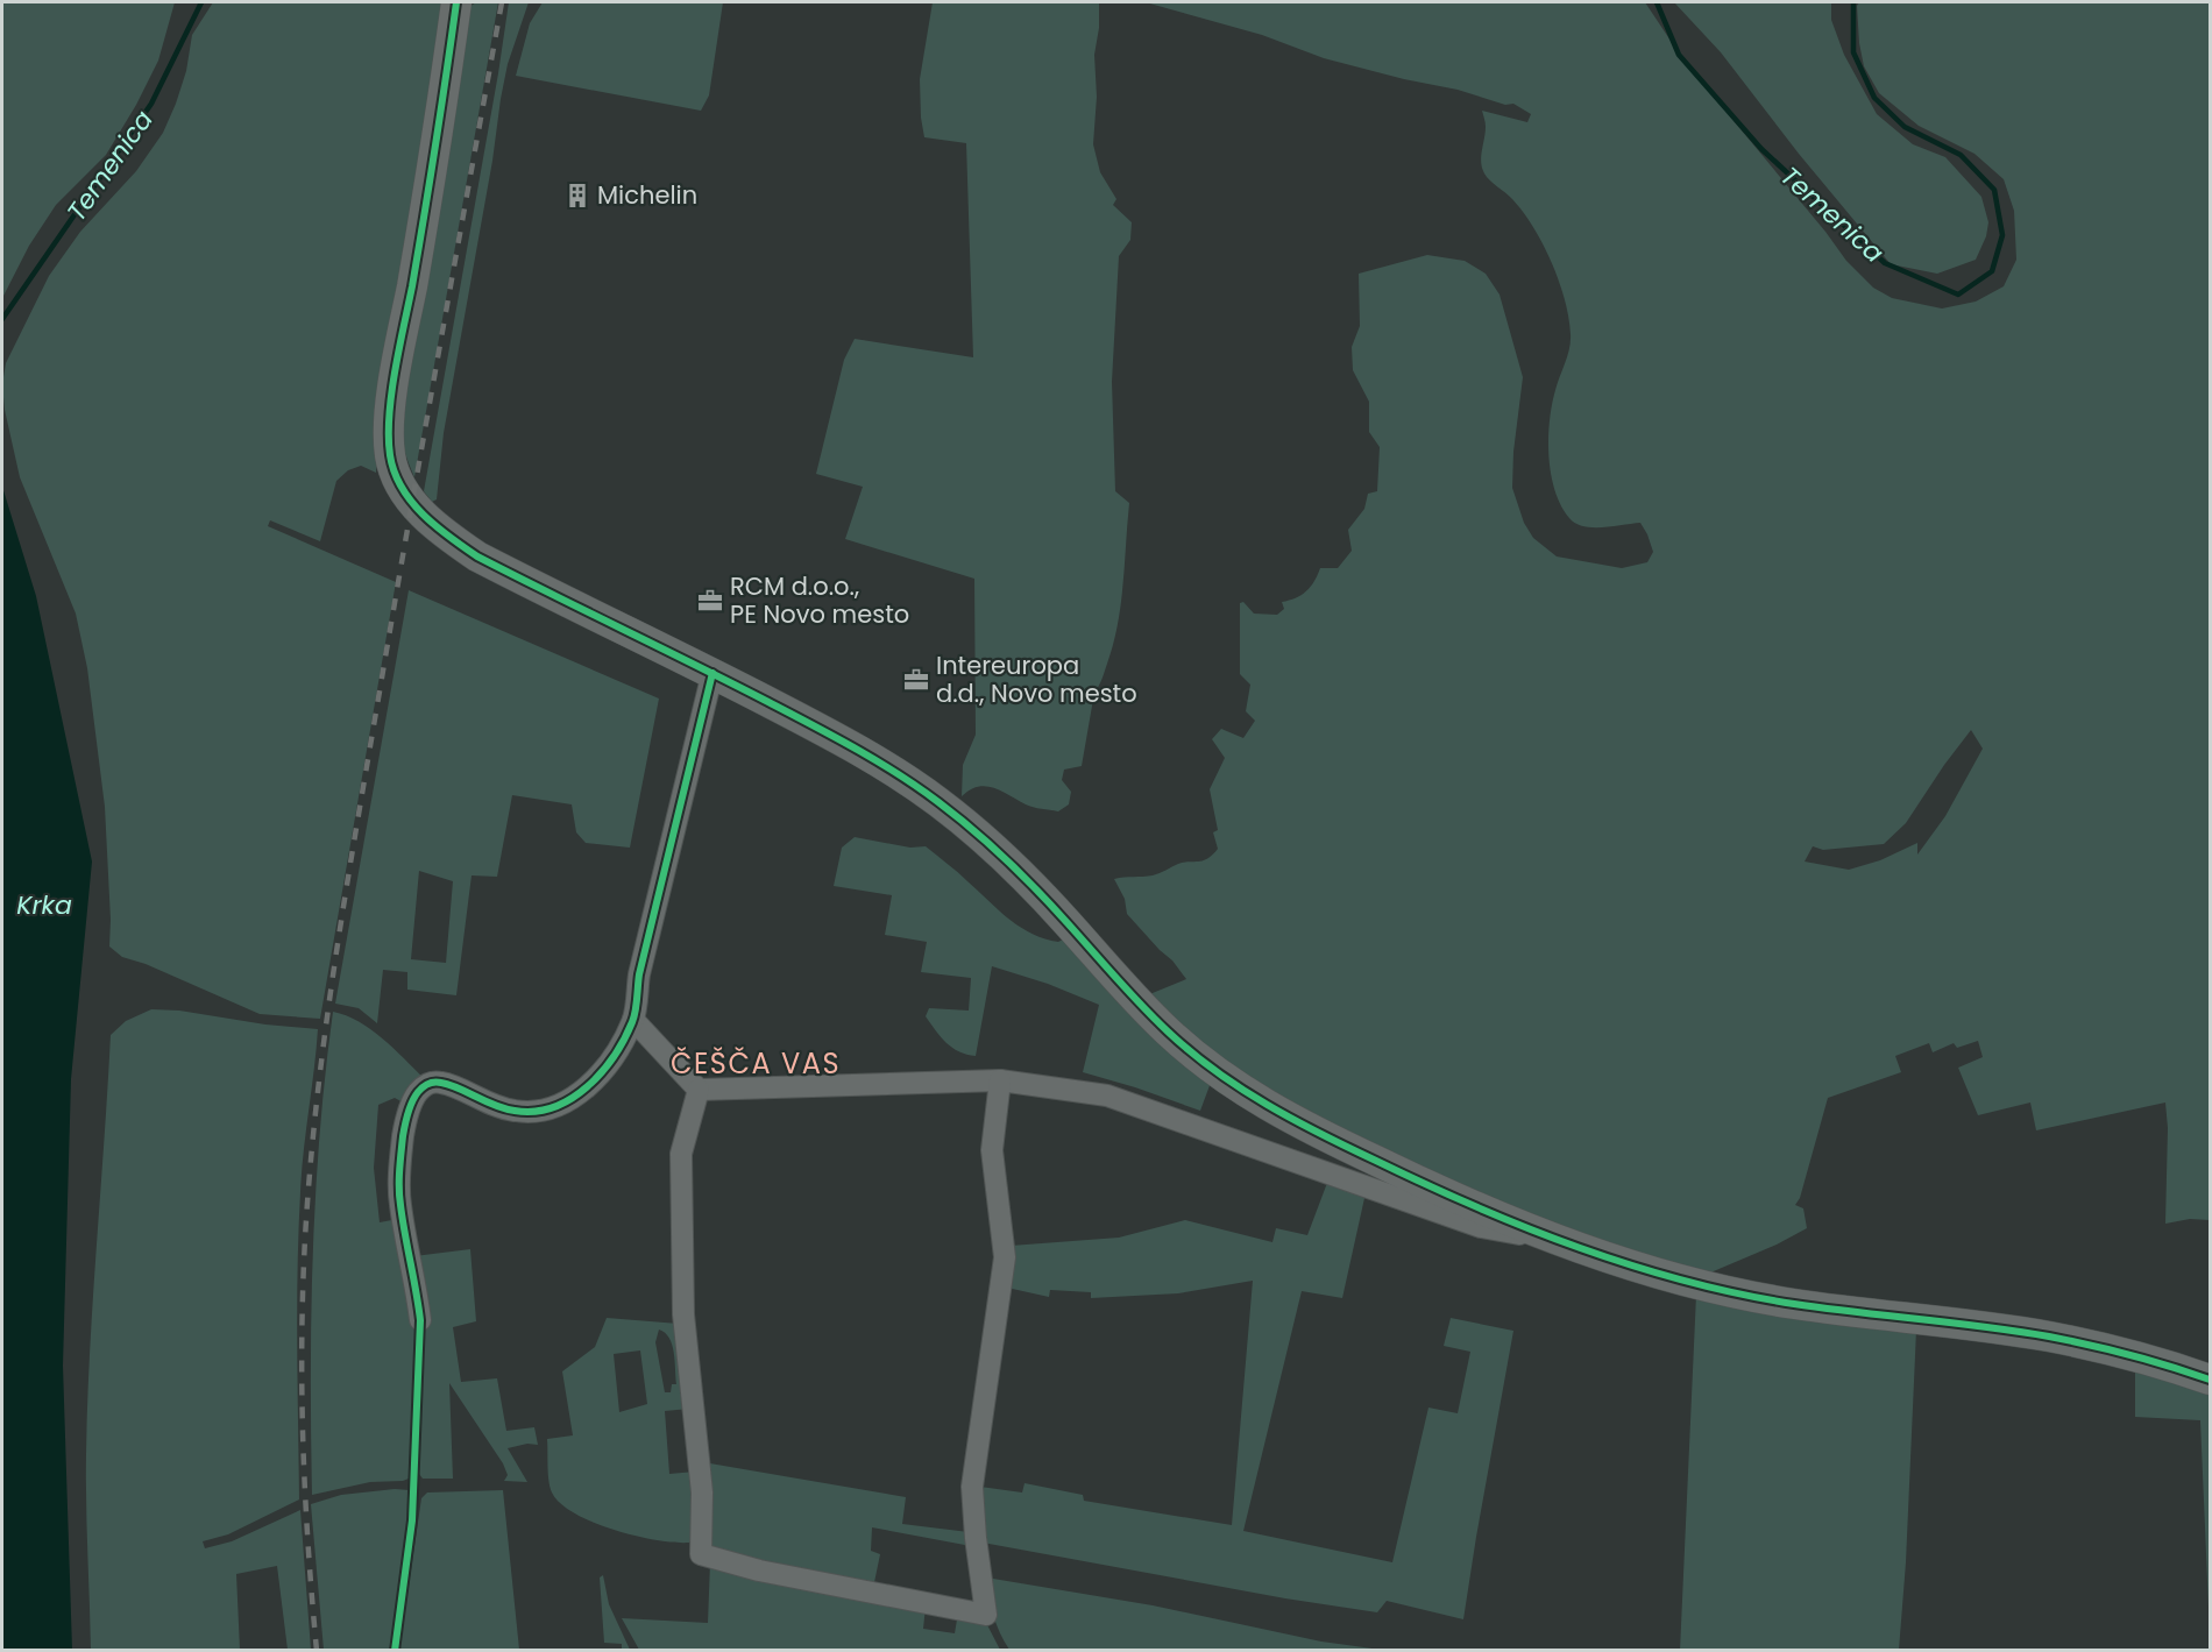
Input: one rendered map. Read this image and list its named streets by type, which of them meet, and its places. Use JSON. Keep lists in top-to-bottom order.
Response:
{
  "districts": ["ČEŠČA VAS"],
  "water": ["Temenica", "Krka"],
  "places": {
    "building": ["Michelin"],
    "office": ["RCM d.o.o., PE Novo mesto", "Intereuropa d.d., Novo mesto"]
  }
}
